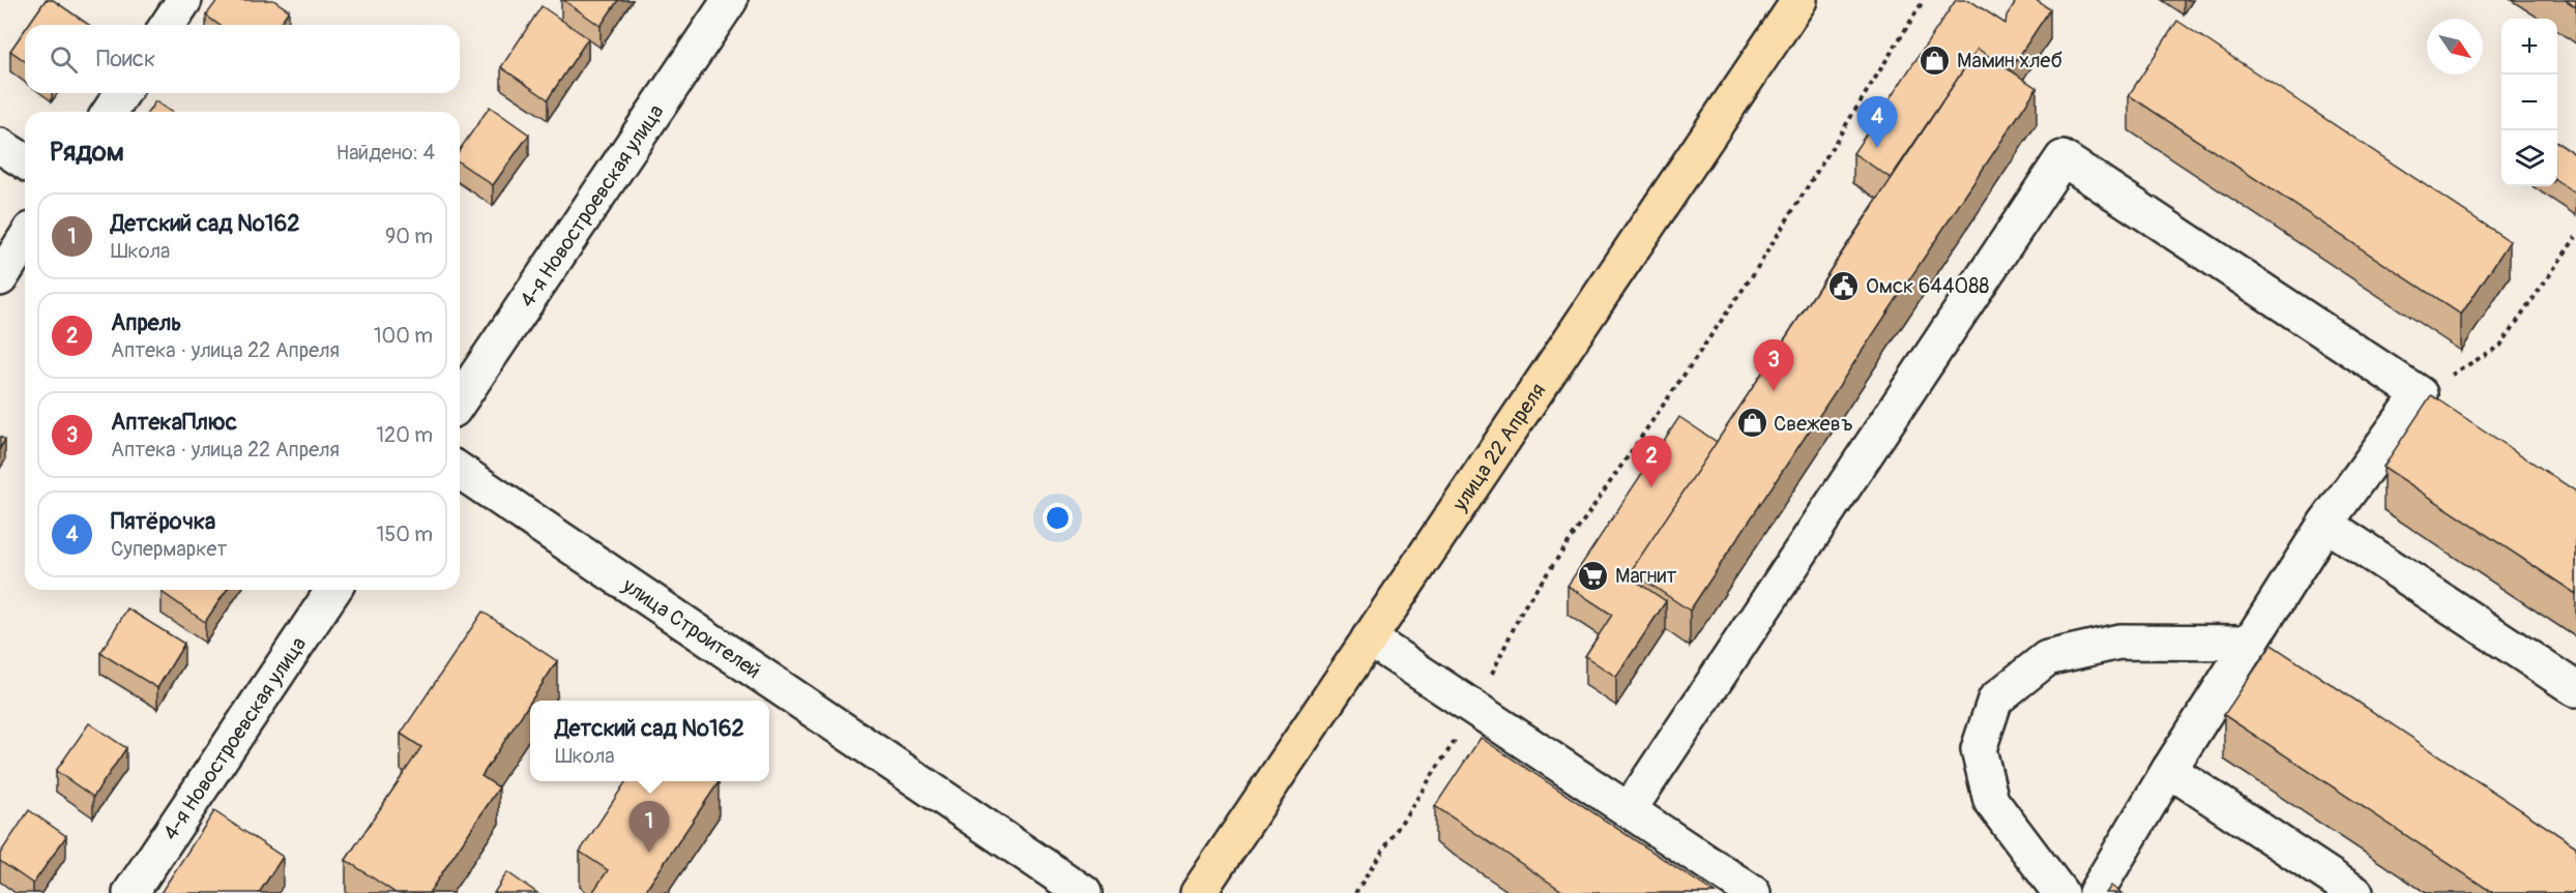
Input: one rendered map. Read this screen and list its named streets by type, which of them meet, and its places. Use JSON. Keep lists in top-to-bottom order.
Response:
{
  "streets": {
    "main road": ["улица 22 Апреля"],
    "street": ["4-я Новостроевская улица", "улица Строителей"]
  },
  "places": {
    "shop": ["Мамин хлеб", "Свежевъ"],
    "public building": ["Омск 644088"],
    "supermarket": ["Магнит"]
  },
  "north": "bottom right",
  "page": {
    "map_buttons": ["+", "−"],
    "search": "Поиск",
    "pins": [
      "4",
      "3",
      "2",
      "1"
    ],
    "heading": ["Рядом", "Найдено: 4"],
    "list": [
      {
        "mark": "1",
        "name": "Детский сад №162",
        "note": "Школа",
        "value": "90 m"
      },
      {
        "mark": "2",
        "name": "Апрель",
        "note": "Аптека · улица 22 Апреля",
        "value": "100 m"
      },
      {
        "mark": "3",
        "name": "АптекаПлюс",
        "note": "Аптека · улица 22 Апреля",
        "value": "120 m"
      },
      {
        "mark": "4",
        "name": "Пятёрочка",
        "note": "Супермаркет",
        "value": "150 m"
      }
    ],
    "popup": ["Детский сад №162", "Школа"]
  }
}
